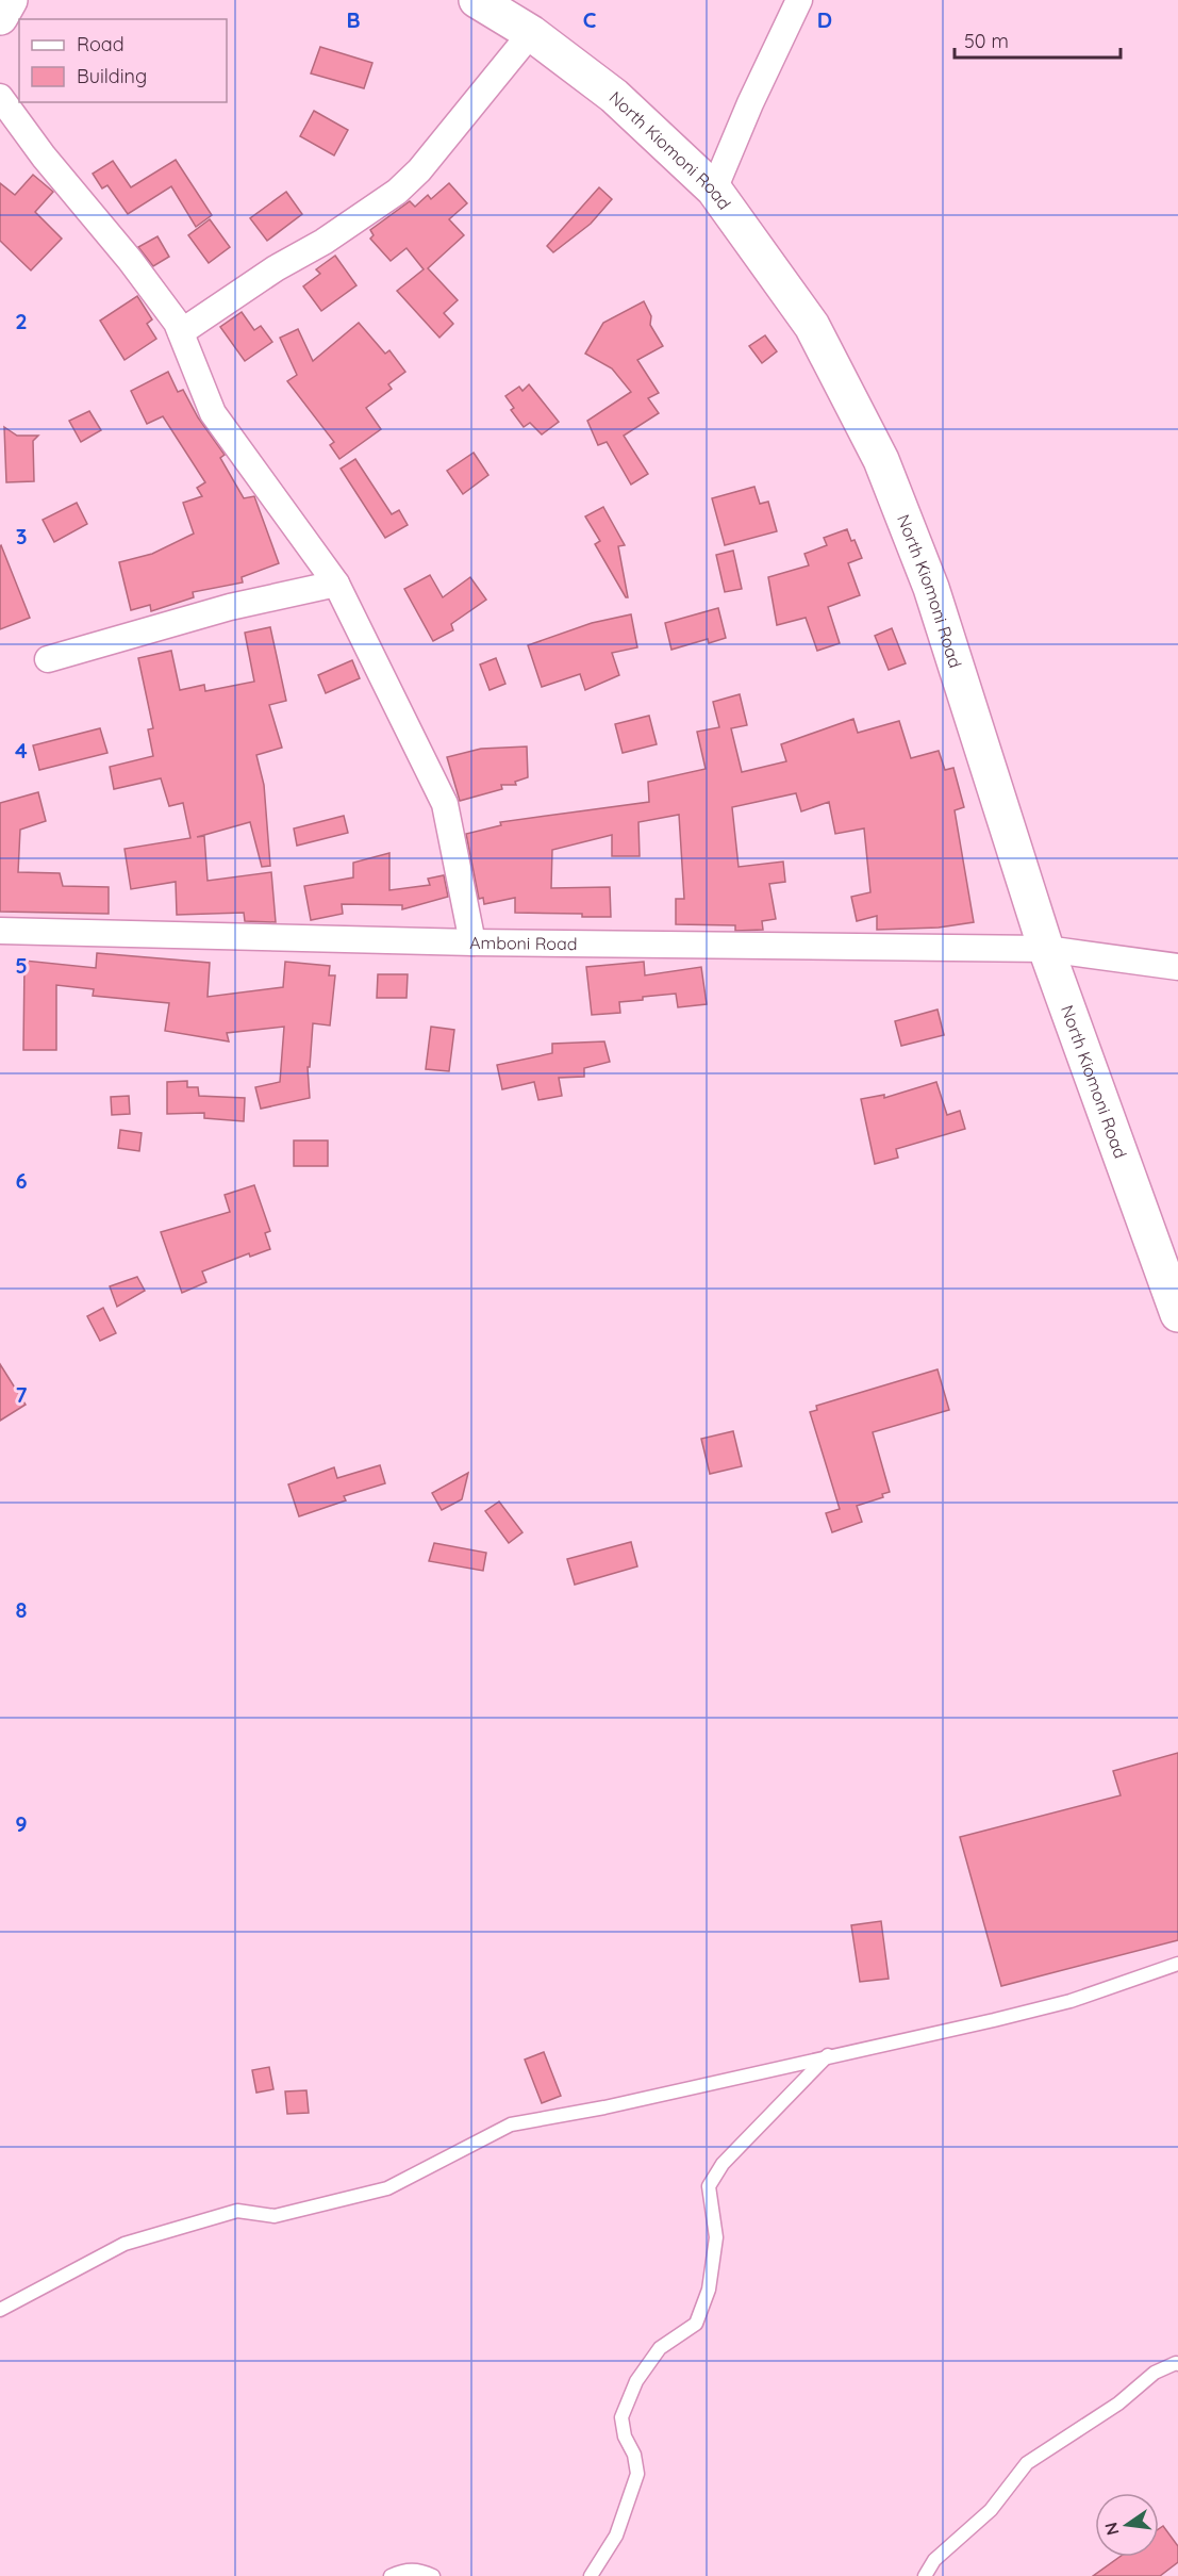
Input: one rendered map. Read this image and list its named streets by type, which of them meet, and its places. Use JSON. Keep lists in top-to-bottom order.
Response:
{
  "streets": {
    "main road": ["North Kiomoni Road"],
    "street": ["Amboni Road"]
  },
  "crossings": [
    ["North Kiomoni Road", "Amboni Road"]
  ],
  "legend": ["Road", "Building"],
  "scale_bar": "50 m",
  "north": "left",
  "grid": {
    "columns": ["B", "C", "D"],
    "rows": [
      "2",
      "3",
      "4",
      "5",
      "6",
      "7",
      "8",
      "9"
    ]
  }
}
